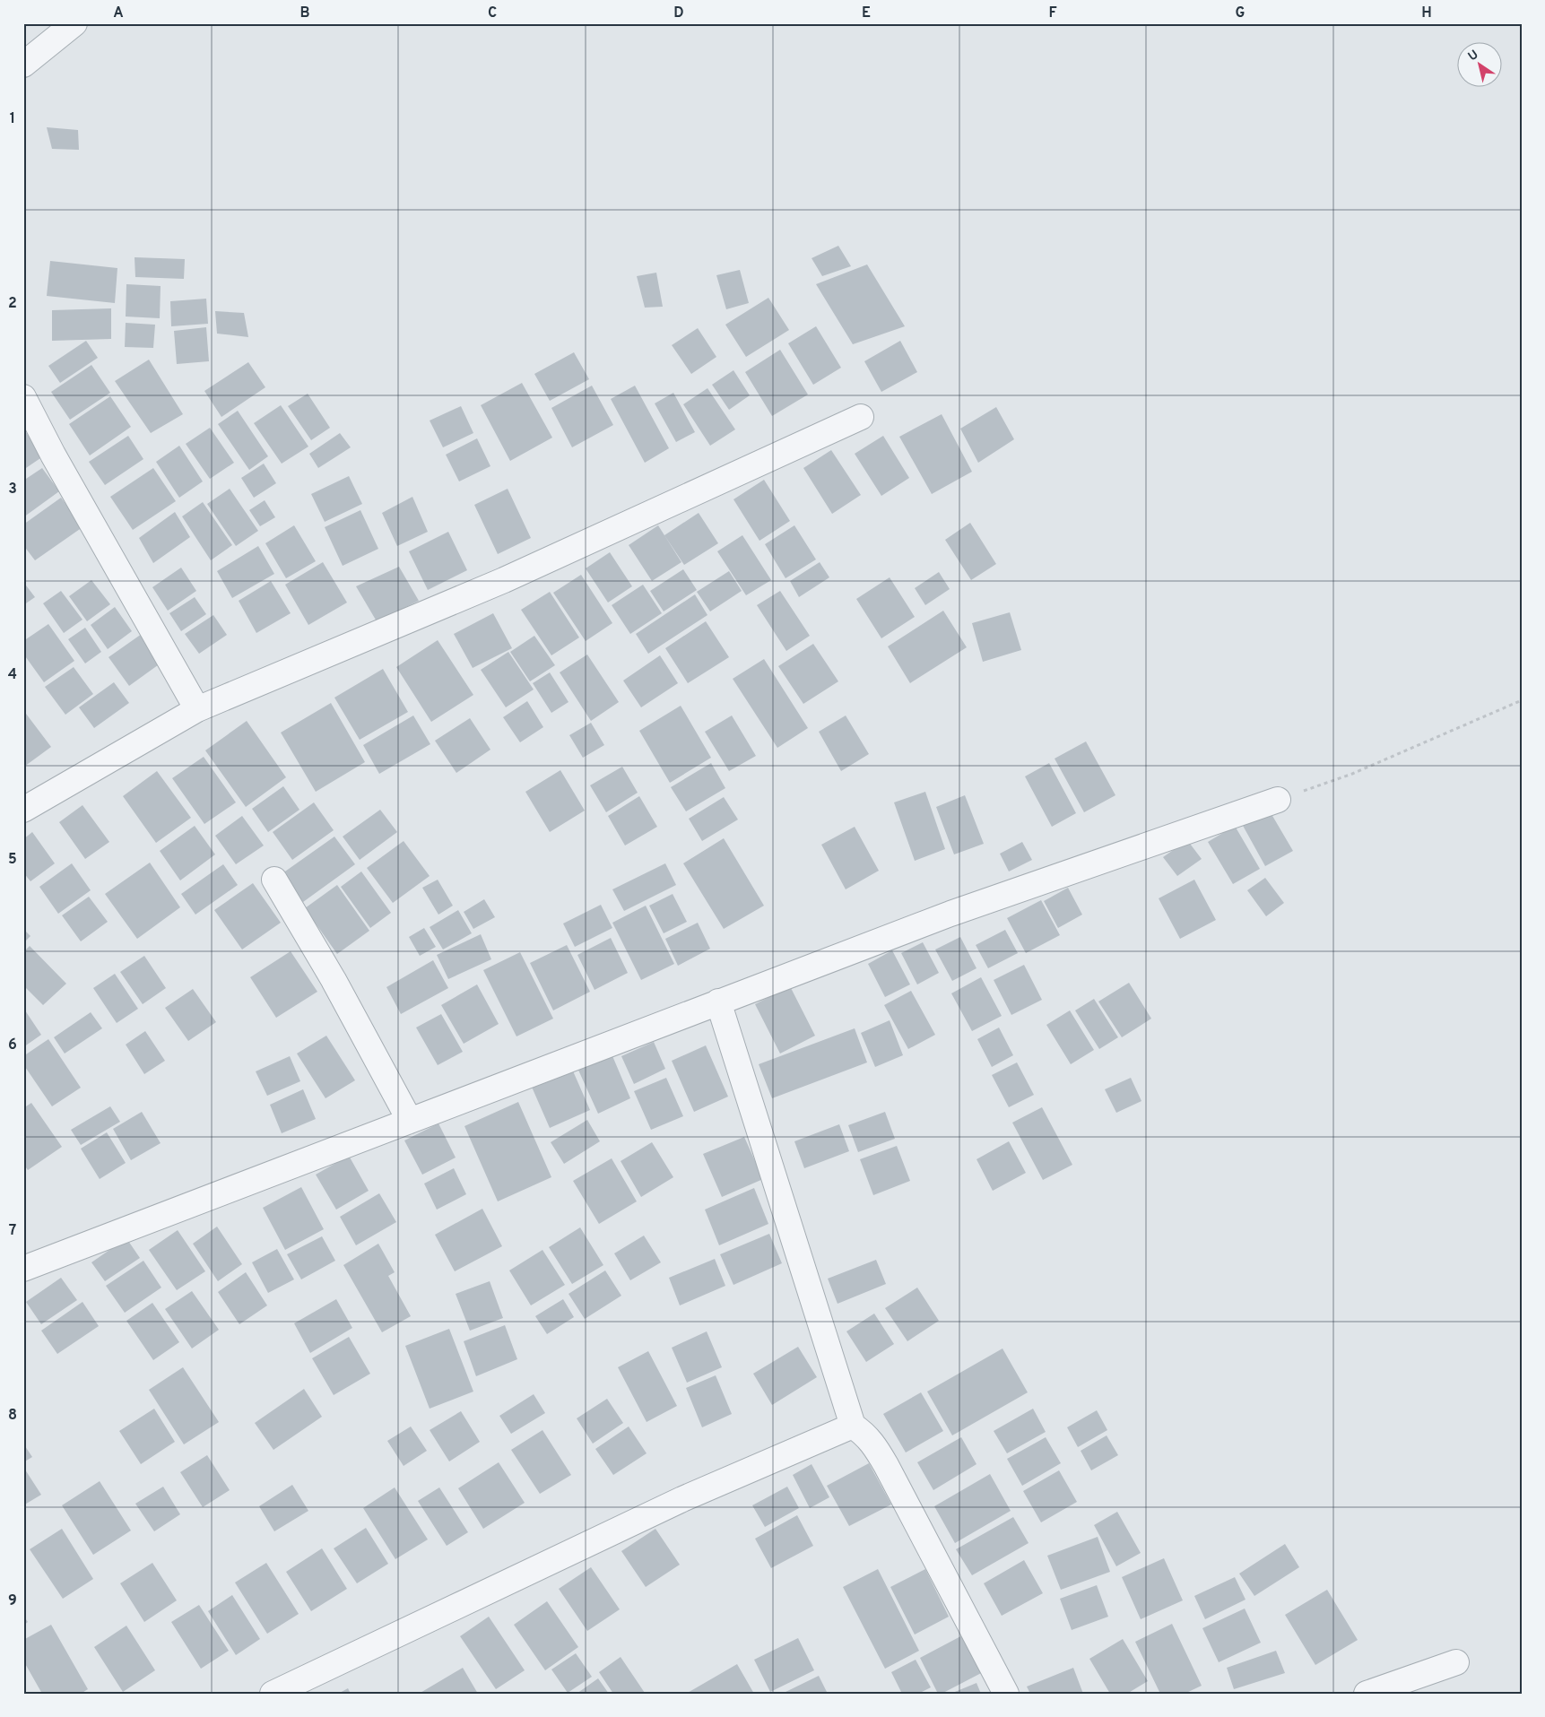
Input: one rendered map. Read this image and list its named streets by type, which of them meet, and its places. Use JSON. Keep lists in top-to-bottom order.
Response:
{
  "north": "top left",
  "grid": {
    "columns": [
      "A",
      "B",
      "C",
      "D",
      "E",
      "F",
      "G",
      "H"
    ],
    "rows": [
      "1",
      "2",
      "3",
      "4",
      "5",
      "6",
      "7",
      "8",
      "9"
    ]
  }
}
